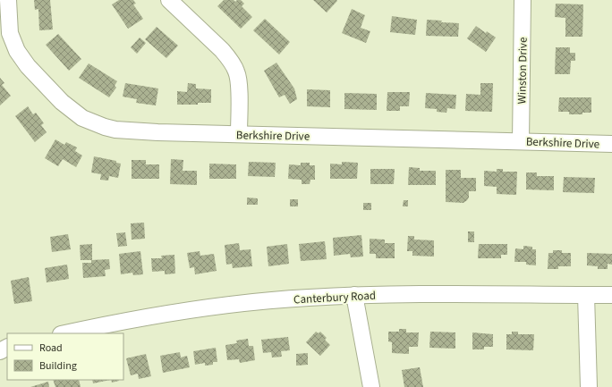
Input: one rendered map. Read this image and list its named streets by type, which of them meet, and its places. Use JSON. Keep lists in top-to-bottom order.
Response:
{
  "streets": {
    "street": ["Winston Drive", "Berkshire Drive", "Canterbury Road"]
  },
  "crossings": [
    ["Winston Drive", "Berkshire Drive"]
  ],
  "legend": ["Road", "Building"]
}
